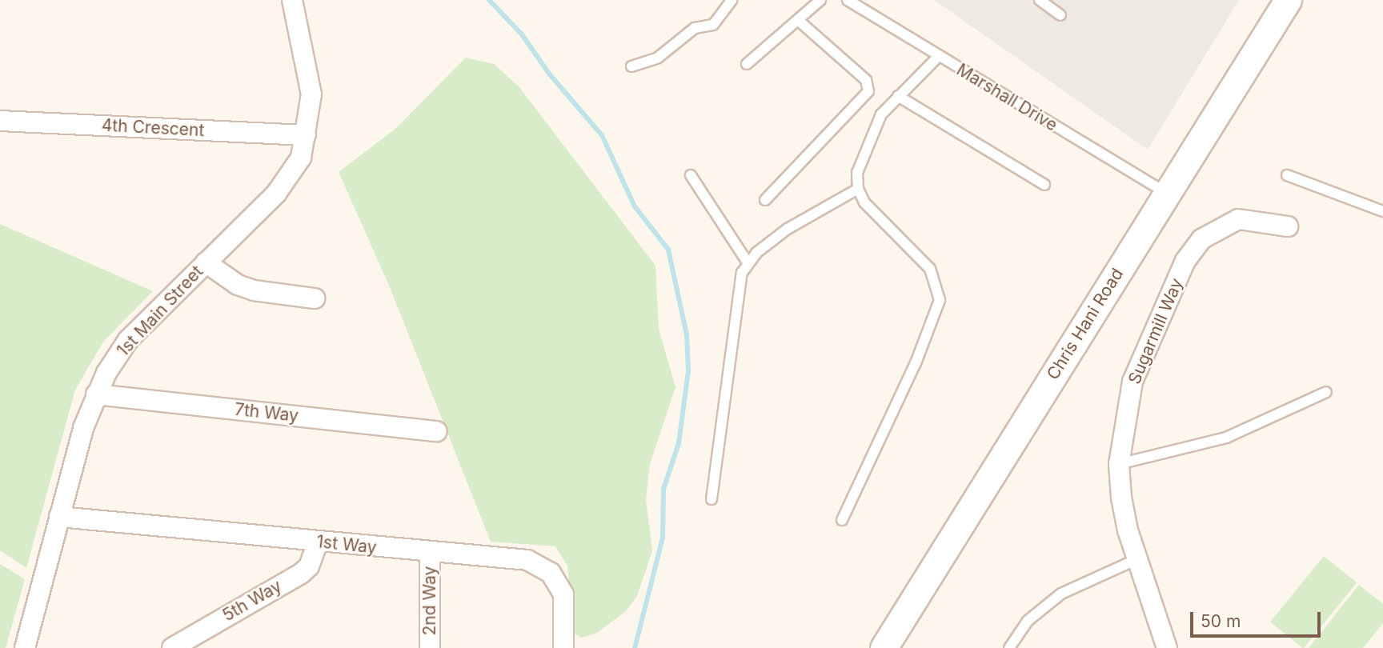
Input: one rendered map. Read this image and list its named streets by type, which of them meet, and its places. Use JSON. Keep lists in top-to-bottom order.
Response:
{
  "streets": {
    "main road": ["Chris Hani Road"],
    "street": [
      "4th Crescent",
      "1st Main Street",
      "Sugarmill Way",
      "7th Way",
      "1st Way",
      "5th Way",
      "2nd Way"
    ],
    "lane": ["Marshall Drive"]
  },
  "crossings": [
    ["Marshall Drive", "Chris Hani Road"],
    ["4th Crescent", "1st Main Street"],
    ["1st Main Street", "7th Way"],
    ["1st Main Street", "1st Way"],
    ["1st Way", "5th Way"],
    ["1st Way", "2nd Way"]
  ],
  "scale_bar": "50 m"
}
